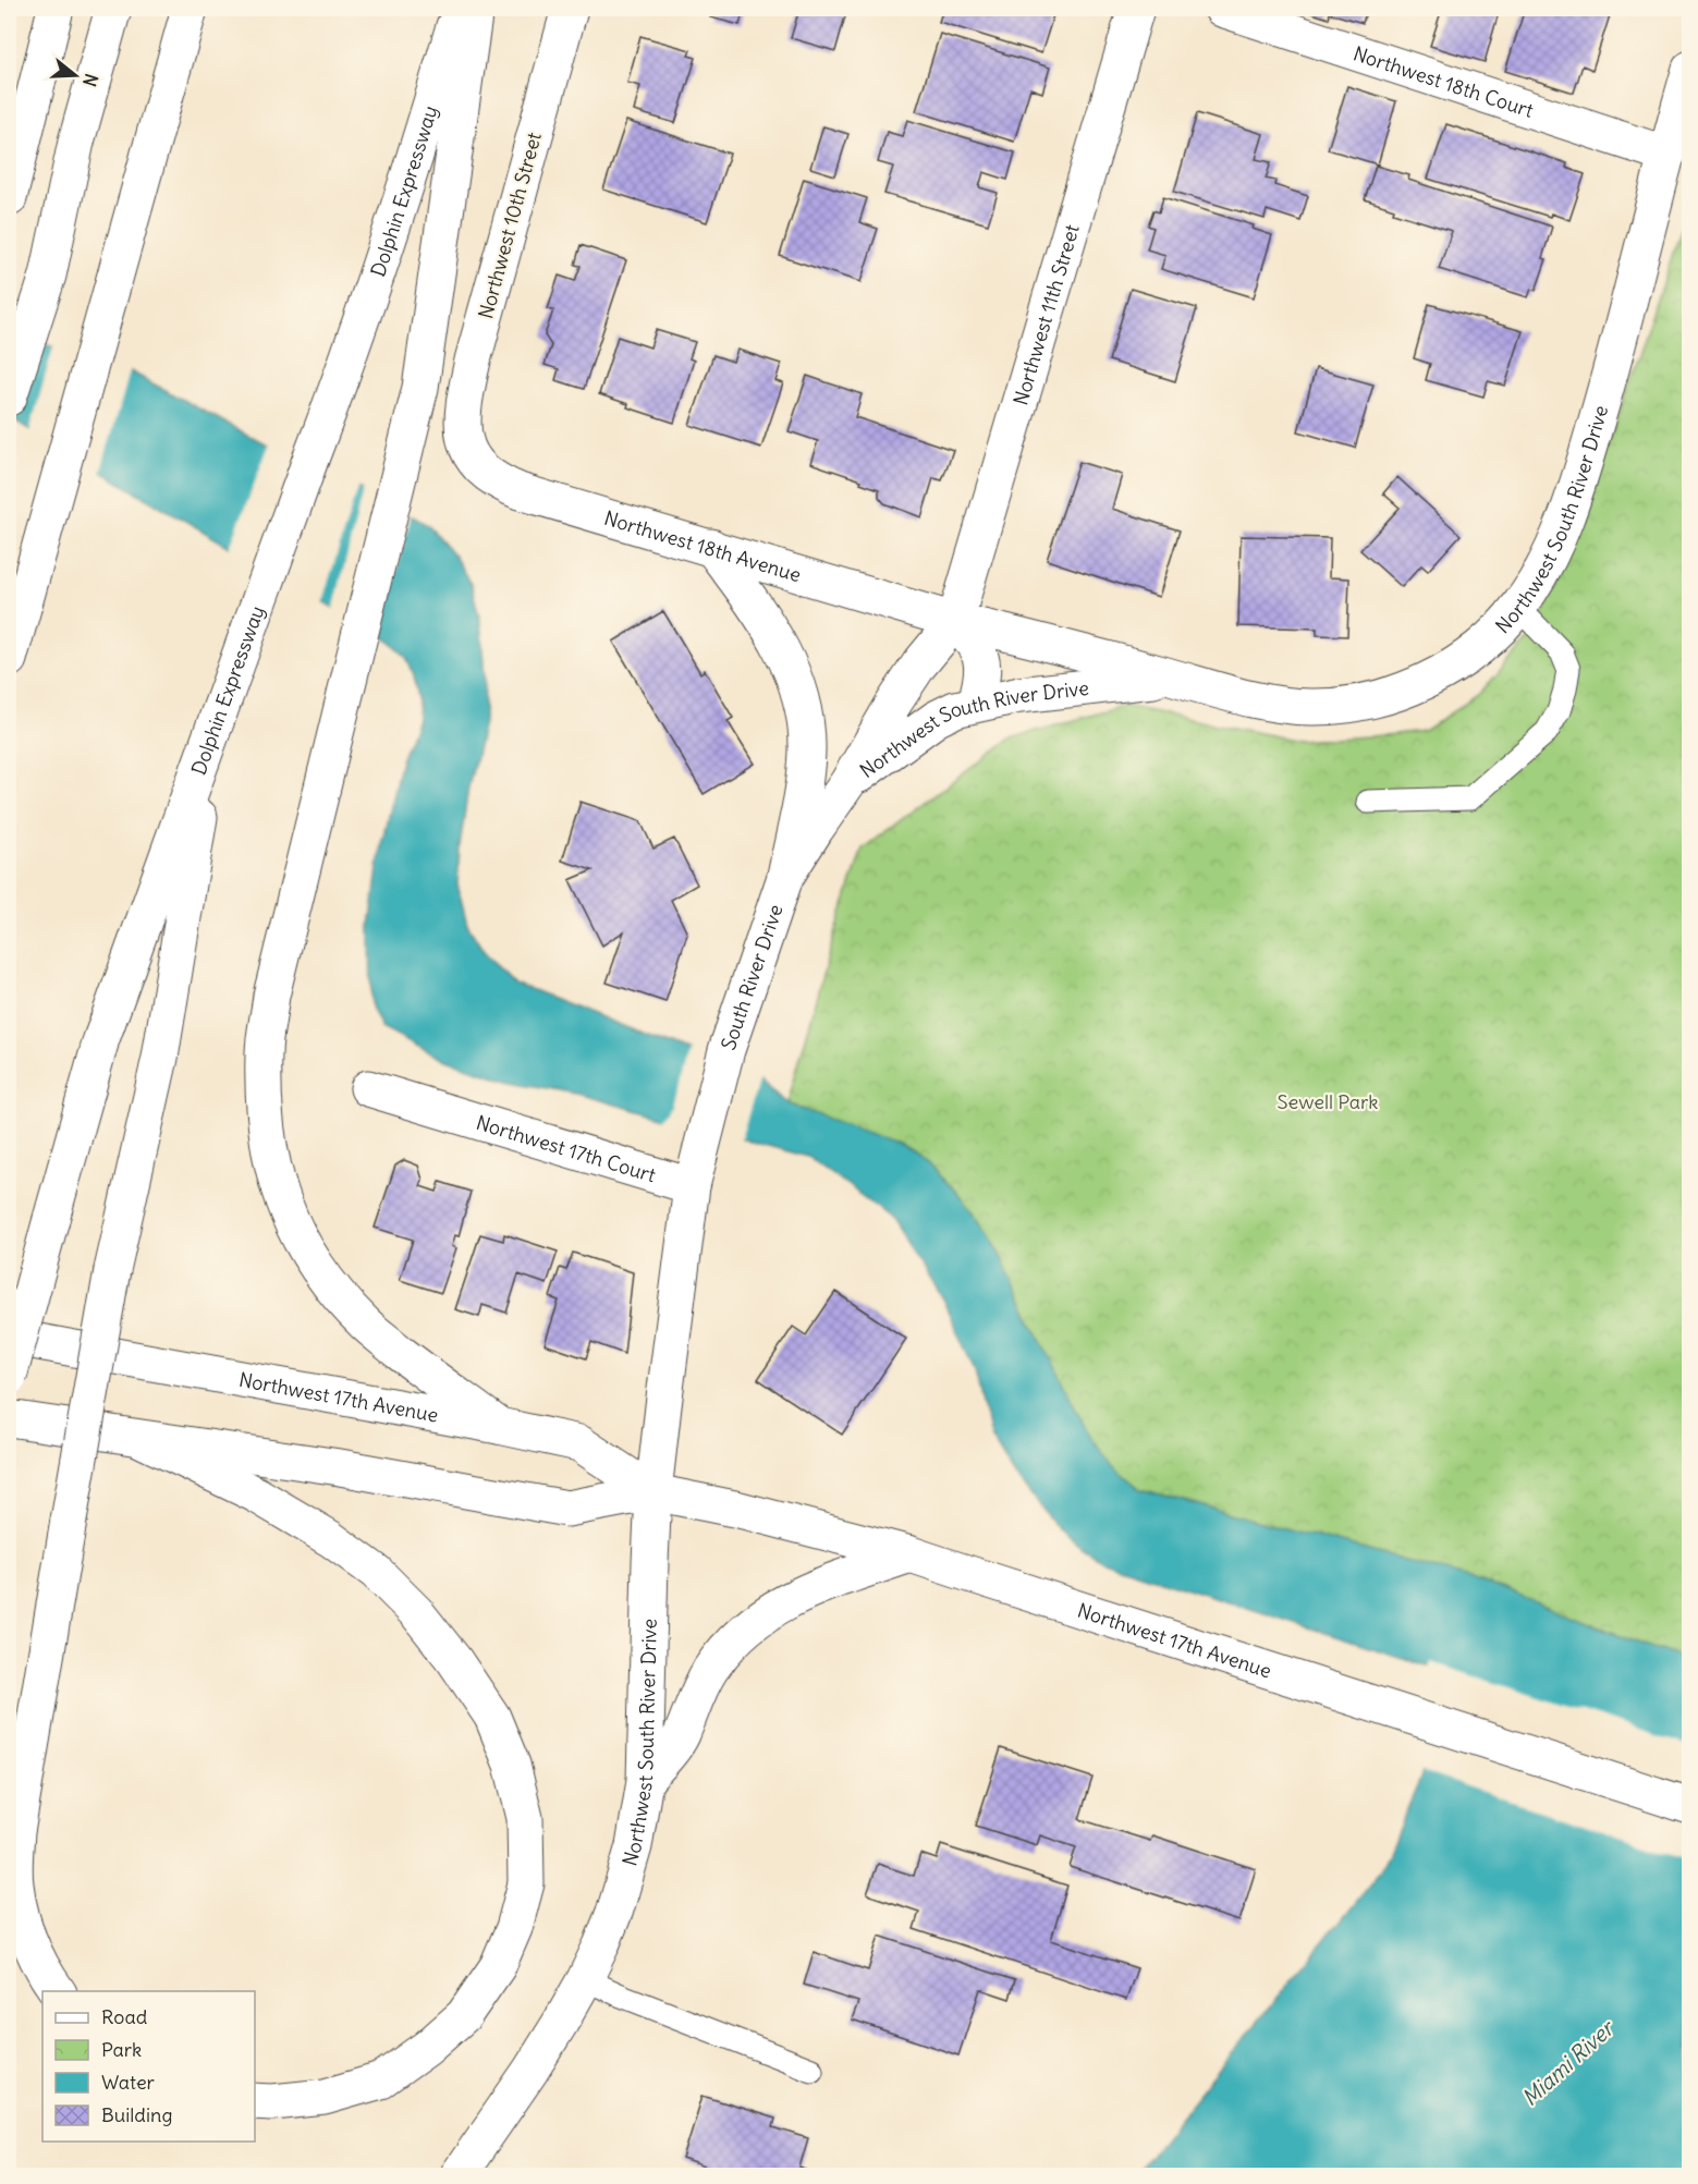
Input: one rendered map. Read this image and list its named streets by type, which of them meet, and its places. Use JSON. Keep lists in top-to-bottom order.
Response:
{
  "streets": {
    "main road": [
      "Northwest 18th Court",
      "Dolphin Expressway",
      "Northwest 10th Street",
      "Northwest 11th Street",
      "Northwest South River Drive",
      "Northwest 18th Avenue",
      "South River Drive",
      "Northwest 17th Court",
      "Northwest 17th Avenue"
    ]
  },
  "crossings": [
    ["Northwest 18th Court", "Northwest South River Drive"],
    ["Northwest 10th Street", "Northwest 18th Avenue"],
    ["Northwest 11th Street", "Northwest South River Drive"],
    ["Northwest 11th Street", "Northwest 18th Avenue"],
    ["Northwest South River Drive", "Northwest 18th Avenue"],
    ["Northwest South River Drive", "South River Drive"],
    ["Northwest South River Drive", "Northwest 17th Court"],
    ["Northwest South River Drive", "Northwest 17th Avenue"],
    ["South River Drive", "Northwest 17th Court"]
  ],
  "water": ["Miami River"],
  "parks": ["Sewell Park"],
  "legend": [
    "Road",
    "Park",
    "Water",
    "Building"
  ],
  "north": "right"
}
